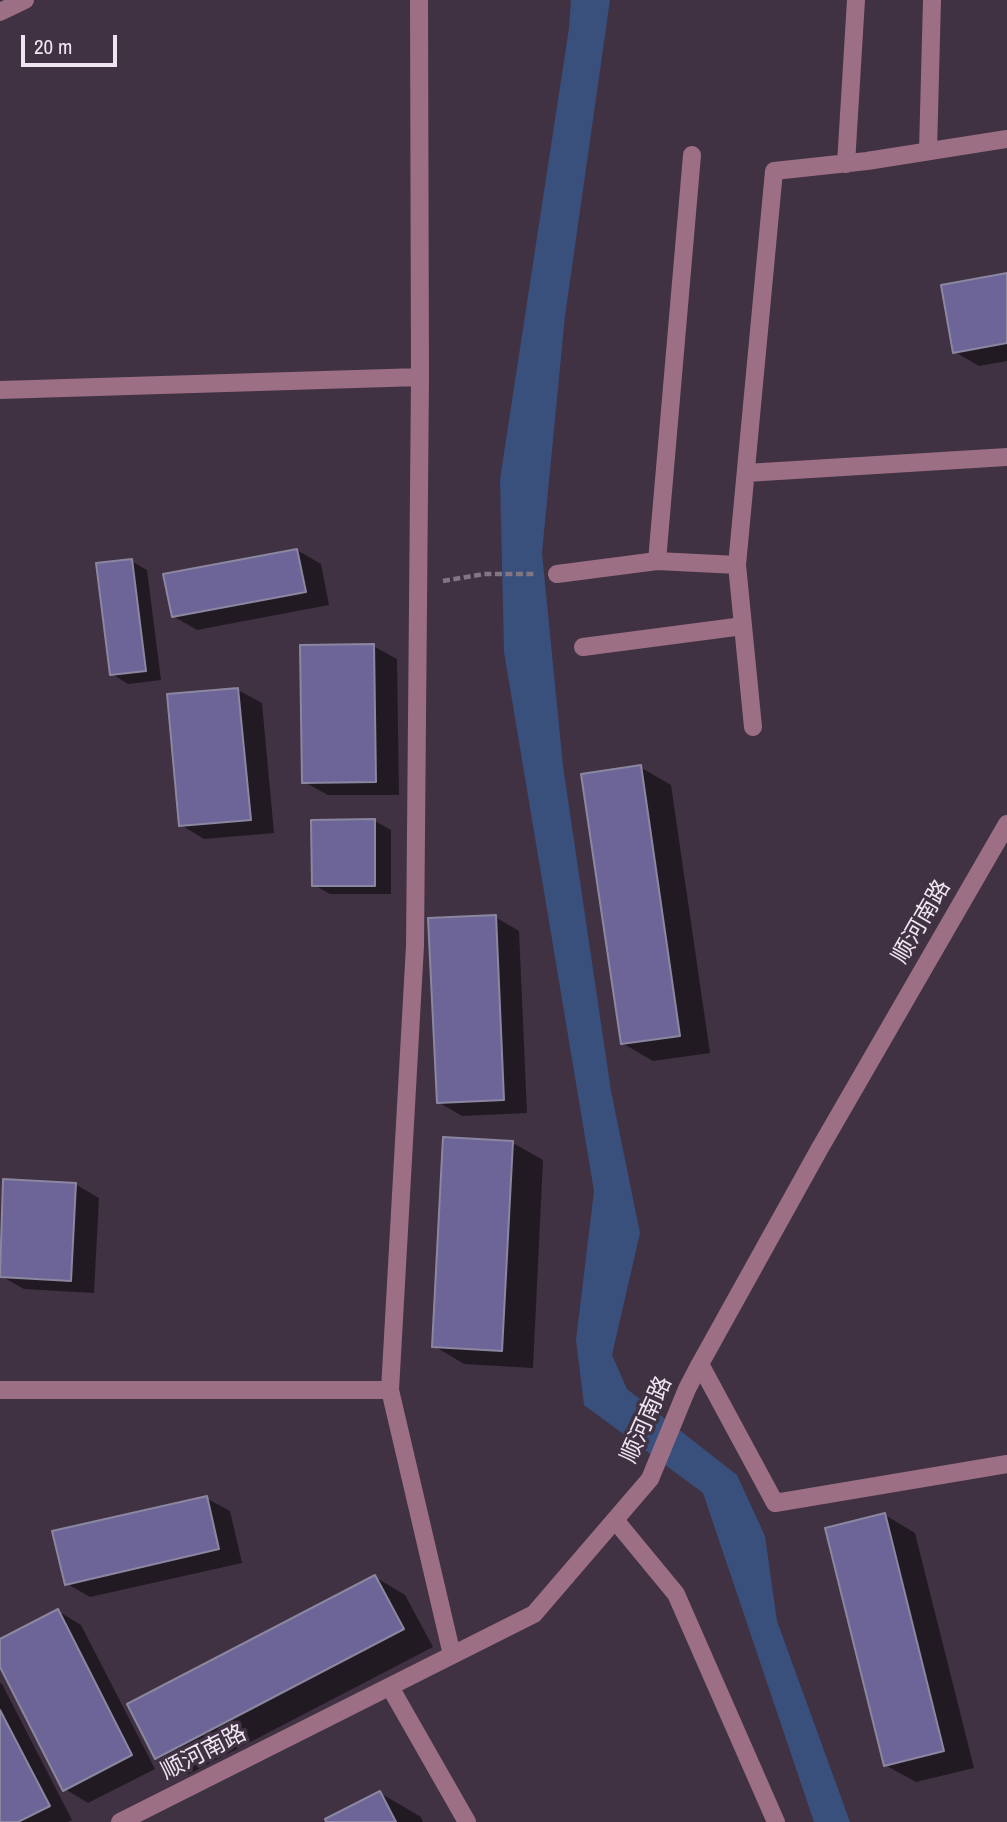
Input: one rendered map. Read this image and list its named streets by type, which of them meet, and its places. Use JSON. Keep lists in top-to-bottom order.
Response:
{
  "streets": {
    "street": ["顺河南路"]
  },
  "scale_bar": "20 m"
}
